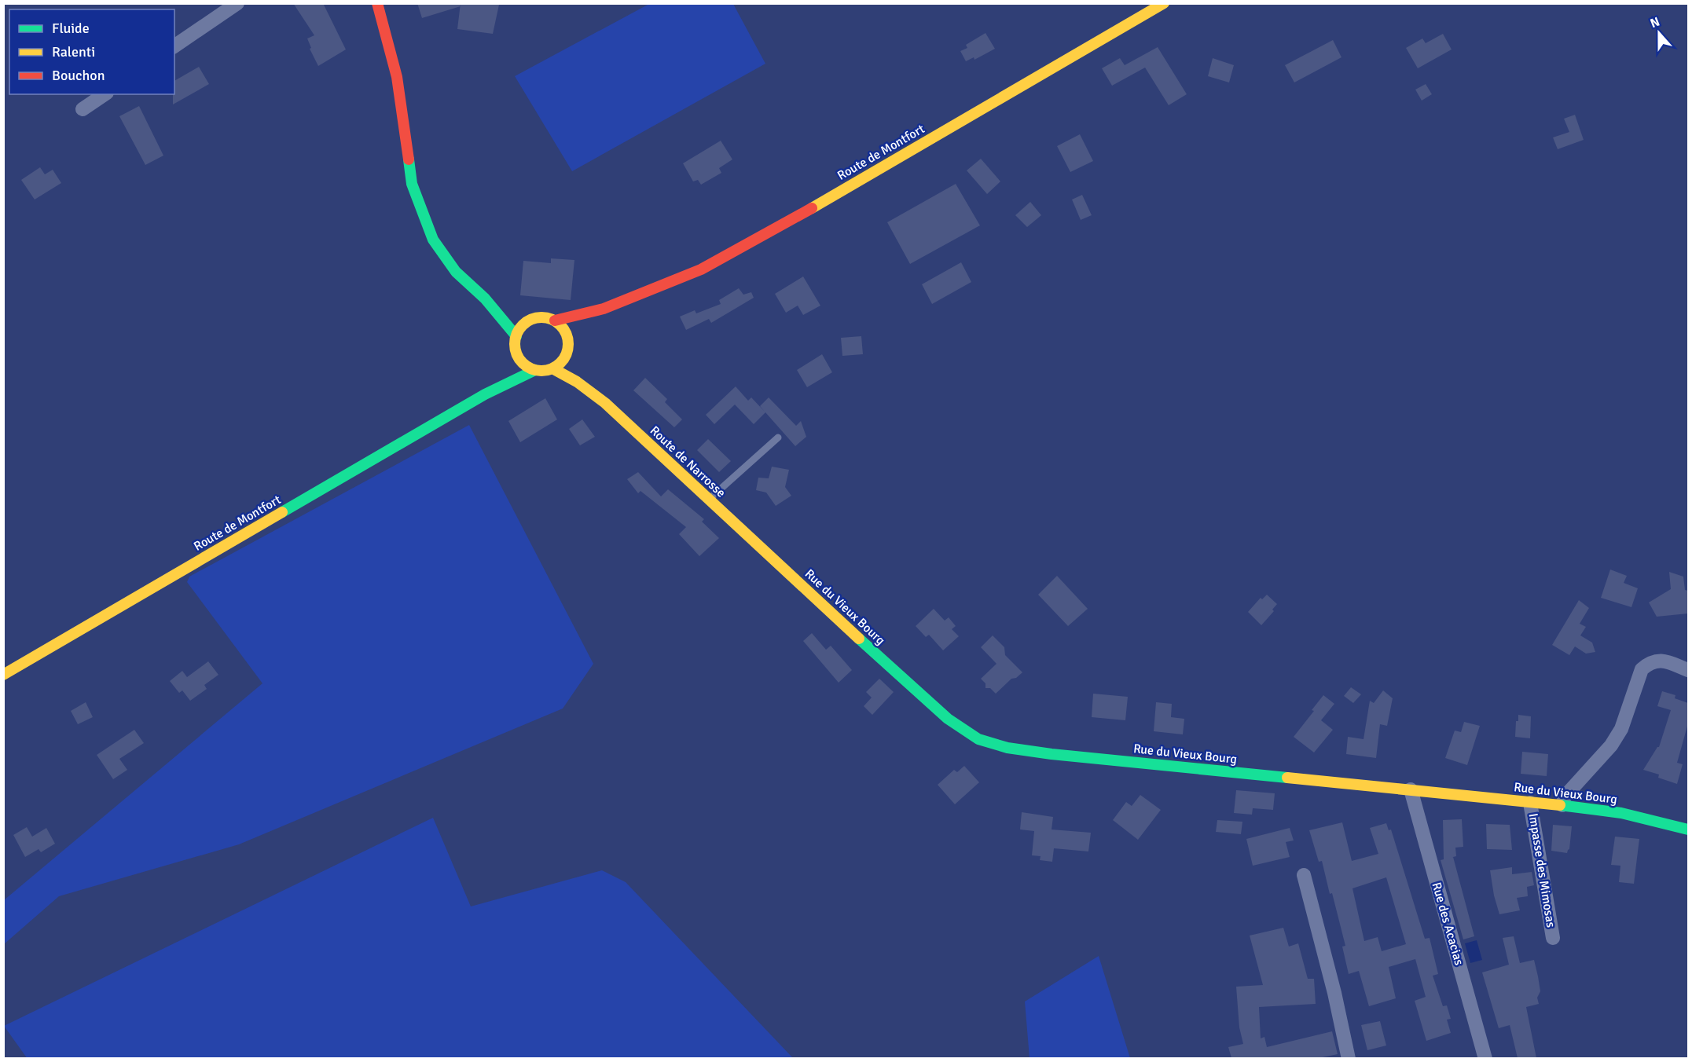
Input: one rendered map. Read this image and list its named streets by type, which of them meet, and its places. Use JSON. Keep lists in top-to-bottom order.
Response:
{
  "streets": {
    "street": [
      "Route de Montfort",
      "Route de Narrosse",
      "Rue du Vieux Bourg",
      "Impasse des Mimosas",
      "Rue des Acacias"
    ]
  },
  "crossings": [
    ["Route de Montfort", "Route de Narrosse"],
    ["Route de Narrosse", "Rue du Vieux Bourg"],
    ["Rue du Vieux Bourg", "Impasse des Mimosas"],
    ["Rue du Vieux Bourg", "Rue des Acacias"]
  ],
  "legend": ["Fluide", "Ralenti", "Bouchon"],
  "north": "top"
}
